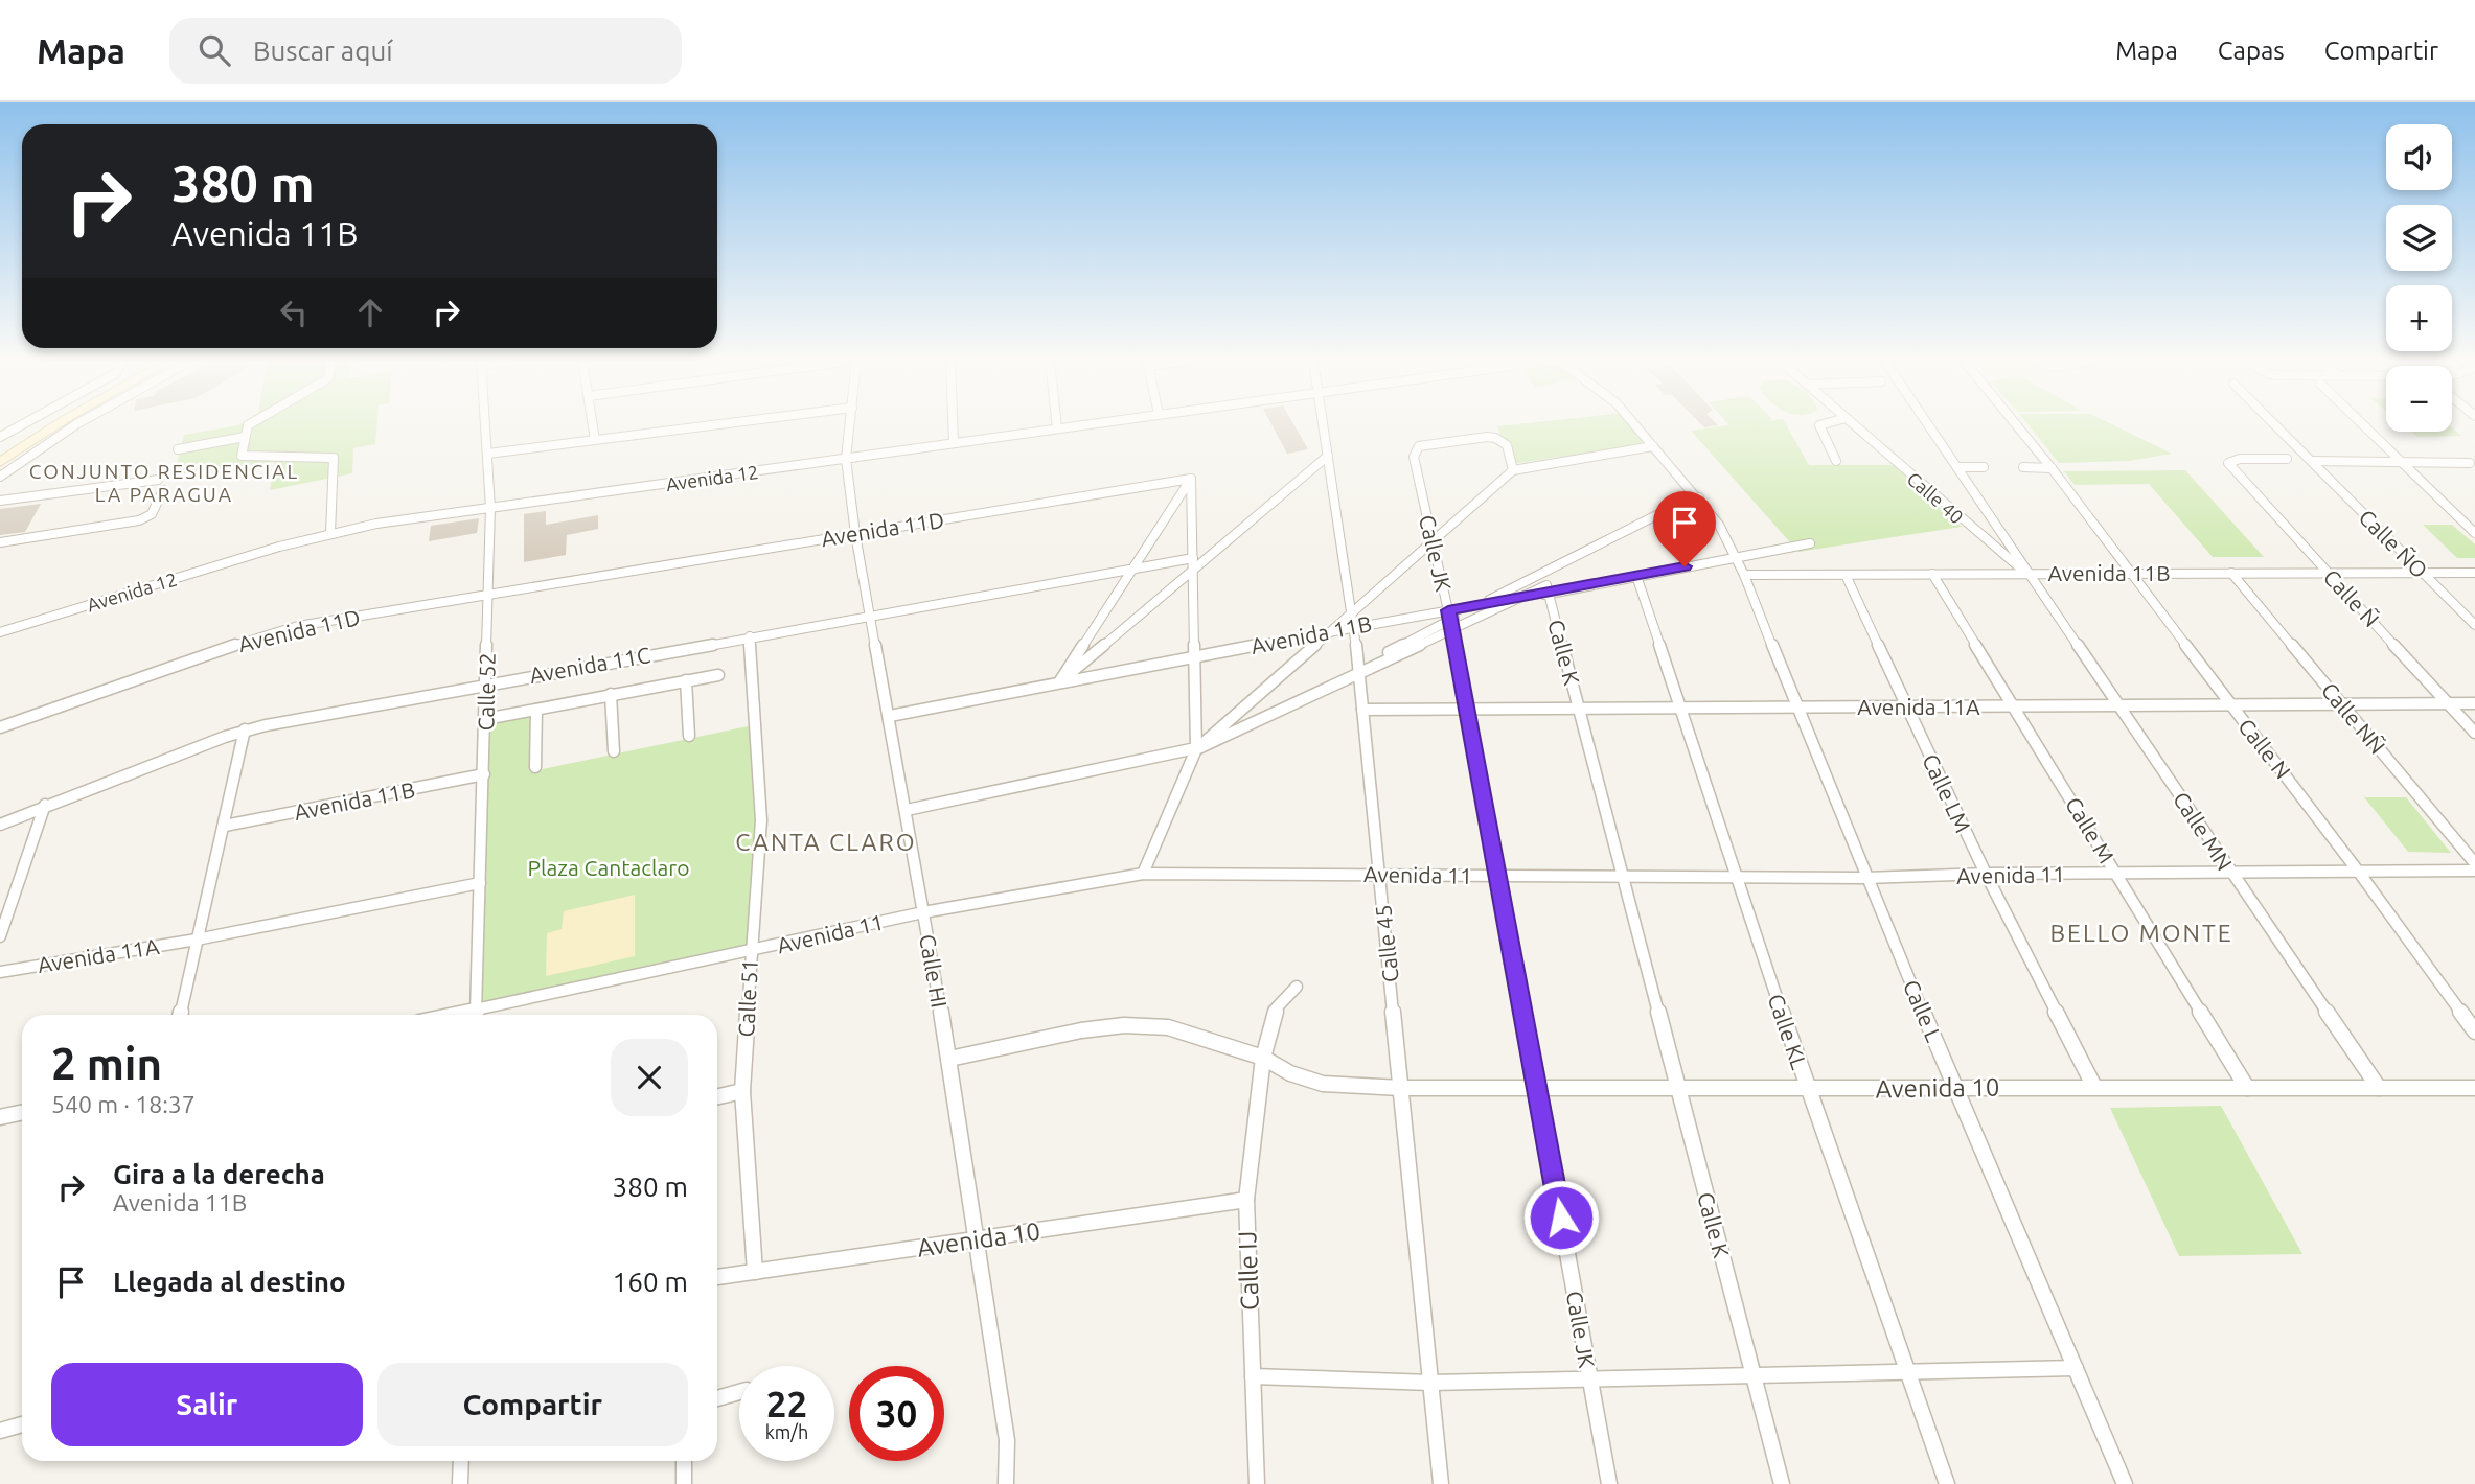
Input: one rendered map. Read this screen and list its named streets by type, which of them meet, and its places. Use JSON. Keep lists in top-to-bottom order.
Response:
{
  "streets": {
    "street": [
      "Avenida 12",
      "Calle 40",
      "Avenida 11D",
      "Calle ÑO",
      "Calle JK",
      "Avenida 11B",
      "Calle Ñ",
      "Calle K",
      "Avenida 11C",
      "Calle 52",
      "Avenida 11A",
      "Calle NÑ",
      "Calle N",
      "Calle LM",
      "Calle M",
      "Calle MN",
      "Avenida 11",
      "Calle 45",
      "Calle HI",
      "Calle 51",
      "Calle L",
      "Calle KL",
      "Avenida 10",
      "Calle IJ"
    ]
  },
  "crossings": [
    ["Avenida 12", "Calle 52"],
    ["Avenida 12", "Calle HI"],
    ["Calle 40", "Avenida 11B"],
    ["Calle 40", "Calle MN"],
    ["Avenida 11D", "Calle 52"],
    ["Avenida 11D", "Calle HI"],
    ["Calle ÑO", "Avenida 11B"],
    ["Calle JK", "Avenida 11B"],
    ["Calle JK", "Avenida 11A"],
    ["Calle JK", "Avenida 11"],
    ["Calle JK", "Avenida 10"],
    ["Avenida 11B", "Calle Ñ"],
    ["Avenida 11B", "Calle K"],
    ["Avenida 11B", "Calle 52"],
    ["Avenida 11B", "Calle NÑ"],
    ["Avenida 11B", "Calle N"],
    ["Avenida 11B", "Calle LM"],
    ["Avenida 11B", "Calle M"],
    ["Avenida 11B", "Calle MN"],
    ["Avenida 11B", "Calle 45"],
    ["Avenida 11B", "Calle HI"],
    ["Avenida 11B", "Calle L"],
    ["Avenida 11B", "Calle KL"],
    ["Calle Ñ", "Avenida 11A"],
    ["Calle K", "Avenida 11A"],
    ["Calle K", "Avenida 11"],
    ["Calle K", "Avenida 10"],
    ["Avenida 11C", "Calle 52"],
    ["Avenida 11C", "Calle HI"],
    ["Avenida 11C", "Calle 51"],
    ["Calle 52", "Avenida 11A"],
    ["Avenida 11A", "Calle NÑ"],
    ["Avenida 11A", "Calle N"],
    ["Avenida 11A", "Calle LM"],
    ["Avenida 11A", "Calle M"],
    ["Avenida 11A", "Calle MN"],
    ["Avenida 11A", "Calle 45"],
    ["Avenida 11A", "Calle L"],
    ["Avenida 11A", "Calle KL"],
    ["Calle N", "Avenida 11"],
    ["Calle LM", "Avenida 11"],
    ["Calle LM", "Avenida 10"],
    ["Calle M", "Avenida 11"],
    ["Calle M", "Avenida 10"],
    ["Calle MN", "Avenida 11"],
    ["Calle MN", "Avenida 10"],
    ["Avenida 11", "Calle 45"],
    ["Avenida 11", "Calle HI"],
    ["Avenida 11", "Calle 51"],
    ["Avenida 11", "Calle L"],
    ["Avenida 11", "Calle KL"],
    ["Calle 45", "Avenida 10"],
    ["Calle HI", "Avenida 10"],
    ["Calle 51", "Avenida 10"],
    ["Calle L", "Avenida 10"],
    ["Calle KL", "Avenida 10"],
    ["Avenida 10", "Calle IJ"]
  ],
  "districts": ["CONJUNTO RESIDENCIAL LA PARAGUA", "CANTA CLARO", "BELLO MONTE"],
  "parks": ["Plaza Cantaclaro"],
  "page": {
    "header": "Mapa",
    "search": "Buscar aquí",
    "nav": ["Mapa", "Capas", "Compartir"],
    "map_buttons": ["+", "−"],
    "turn": ["380 m", "Avenida 11B"],
    "heading": ["2 min", "540 m · 18:37"],
    "list": [
      {
        "name": "Gira a la derecha",
        "note": "Avenida 11B",
        "value": "380 m"
      },
      {
        "name": "Llegada al destino",
        "value": "160 m"
      }
    ],
    "buttons": ["Salir", "Compartir"],
    "speed": "22 km/h",
    "limit": "30"
  }
}
